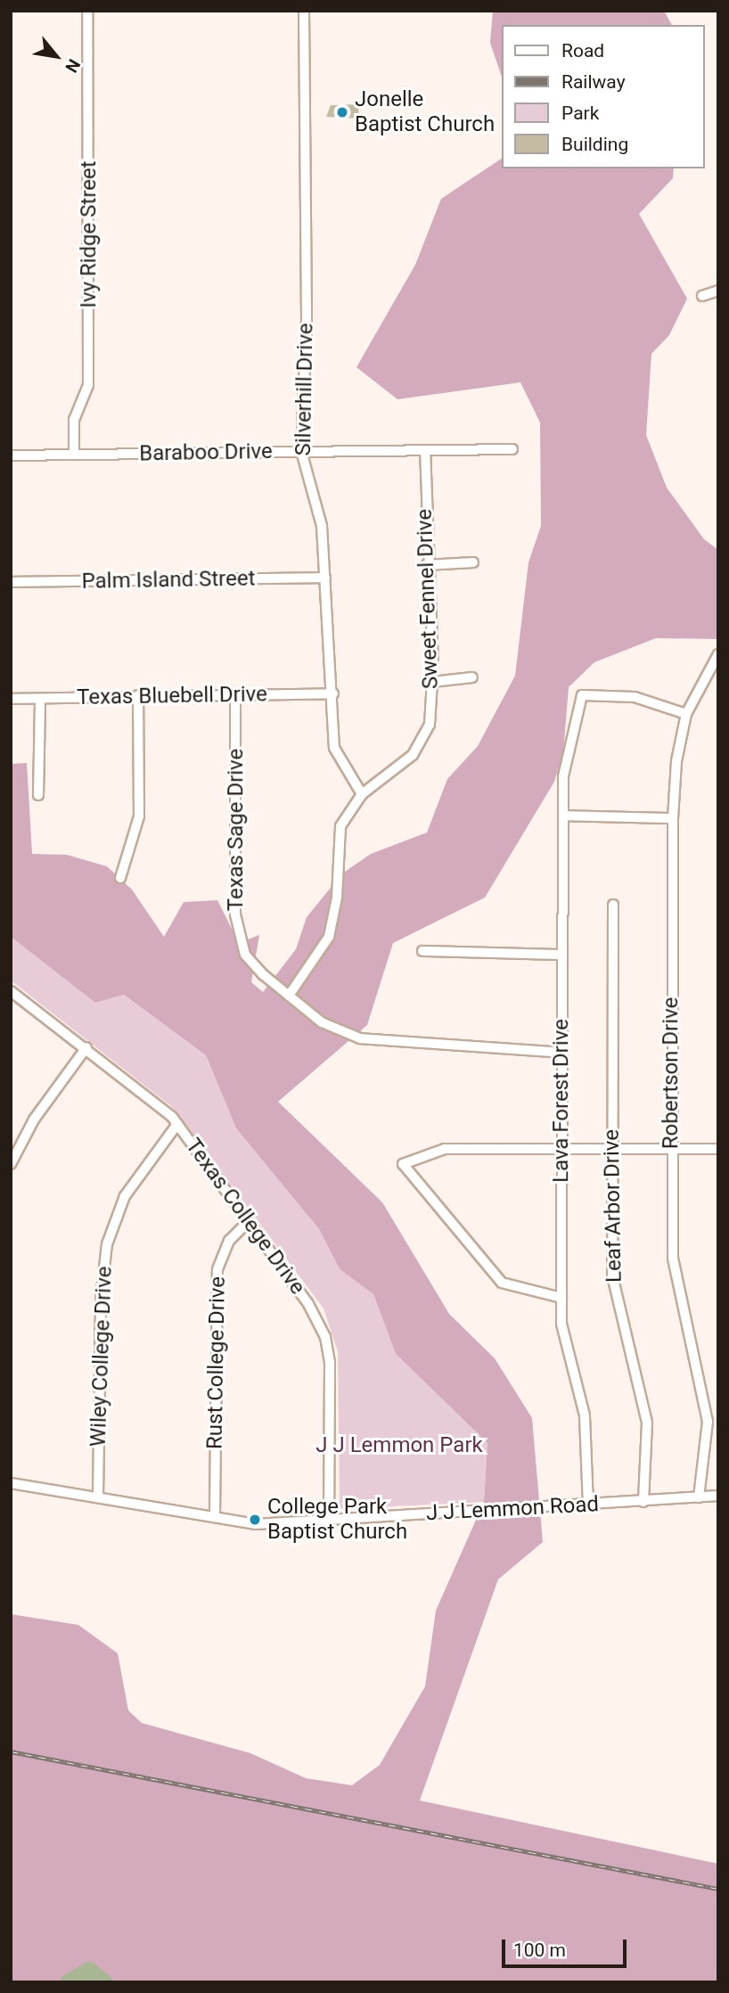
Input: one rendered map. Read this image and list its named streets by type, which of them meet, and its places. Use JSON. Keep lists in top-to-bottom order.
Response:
{
  "streets": {
    "street": [
      "Ivy Ridge Street",
      "Silverhill Drive",
      "Baraboo Drive",
      "Palm Island Street",
      "Sweet Fennel Drive",
      "Texas Bluebell Drive",
      "Texas Sage Drive",
      "Robertson Drive",
      "Lava Forest Drive",
      "Leaf Arbor Drive",
      "Texas College Drive",
      "Wiley College Drive",
      "Rust College Drive",
      "J J Lemmon Road"
    ]
  },
  "crossings": [
    ["Ivy Ridge Street", "Baraboo Drive"],
    ["Silverhill Drive", "Baraboo Drive"],
    ["Silverhill Drive", "Palm Island Street"],
    ["Silverhill Drive", "Sweet Fennel Drive"],
    ["Silverhill Drive", "Texas Bluebell Drive"],
    ["Baraboo Drive", "Sweet Fennel Drive"],
    ["Sweet Fennel Drive", "Texas Sage Drive"],
    ["Texas Bluebell Drive", "Texas Sage Drive"],
    ["Texas Sage Drive", "Lava Forest Drive"],
    ["Robertson Drive", "Lava Forest Drive"],
    ["Robertson Drive", "J J Lemmon Road"],
    ["Lava Forest Drive", "J J Lemmon Road"],
    ["Leaf Arbor Drive", "J J Lemmon Road"],
    ["Texas College Drive", "Wiley College Drive"],
    ["Texas College Drive", "Rust College Drive"],
    ["Texas College Drive", "J J Lemmon Road"],
    ["Wiley College Drive", "J J Lemmon Road"],
    ["Rust College Drive", "J J Lemmon Road"]
  ],
  "parks": ["J J Lemmon Park"],
  "places": ["Jonelle Baptist Church", "College Park Baptist Church"],
  "legend": [
    "Road",
    "Railway",
    "Park",
    "Building"
  ],
  "scale_bar": "100 m",
  "north": "bottom right"
}
